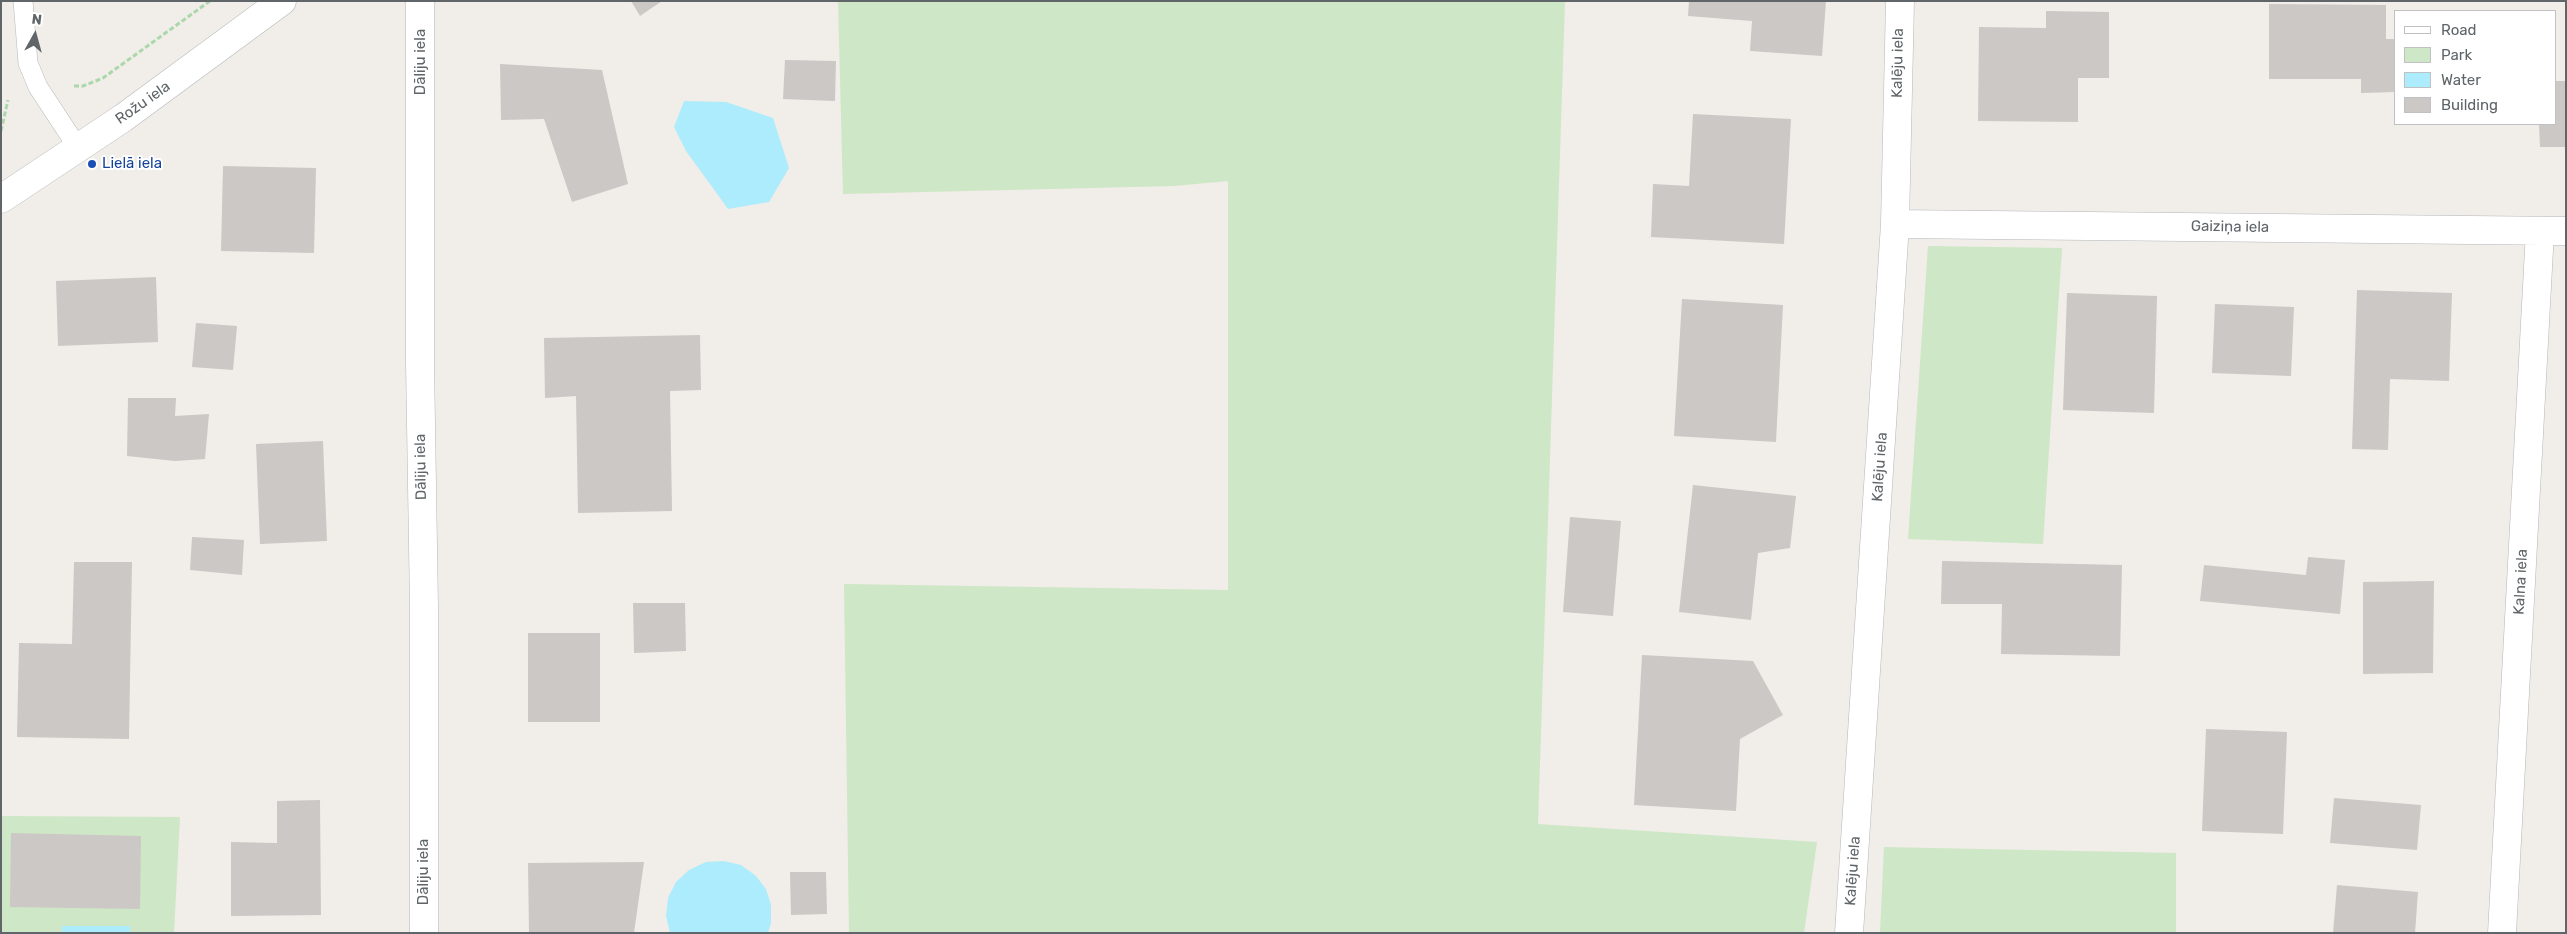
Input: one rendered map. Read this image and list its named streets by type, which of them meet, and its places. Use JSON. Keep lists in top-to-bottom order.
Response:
{
  "streets": {
    "street": [
      "Dāliju iela",
      "Kalēju iela",
      "Rožu iela",
      "Gaiziņa iela",
      "Kalna iela"
    ]
  },
  "crossings": [
    ["Kalēju iela", "Gaiziņa iela"],
    ["Gaiziņa iela", "Kalna iela"]
  ],
  "places": ["Lielā iela"],
  "legend": [
    "Road",
    "Park",
    "Water",
    "Building"
  ],
  "north": "top"
}
